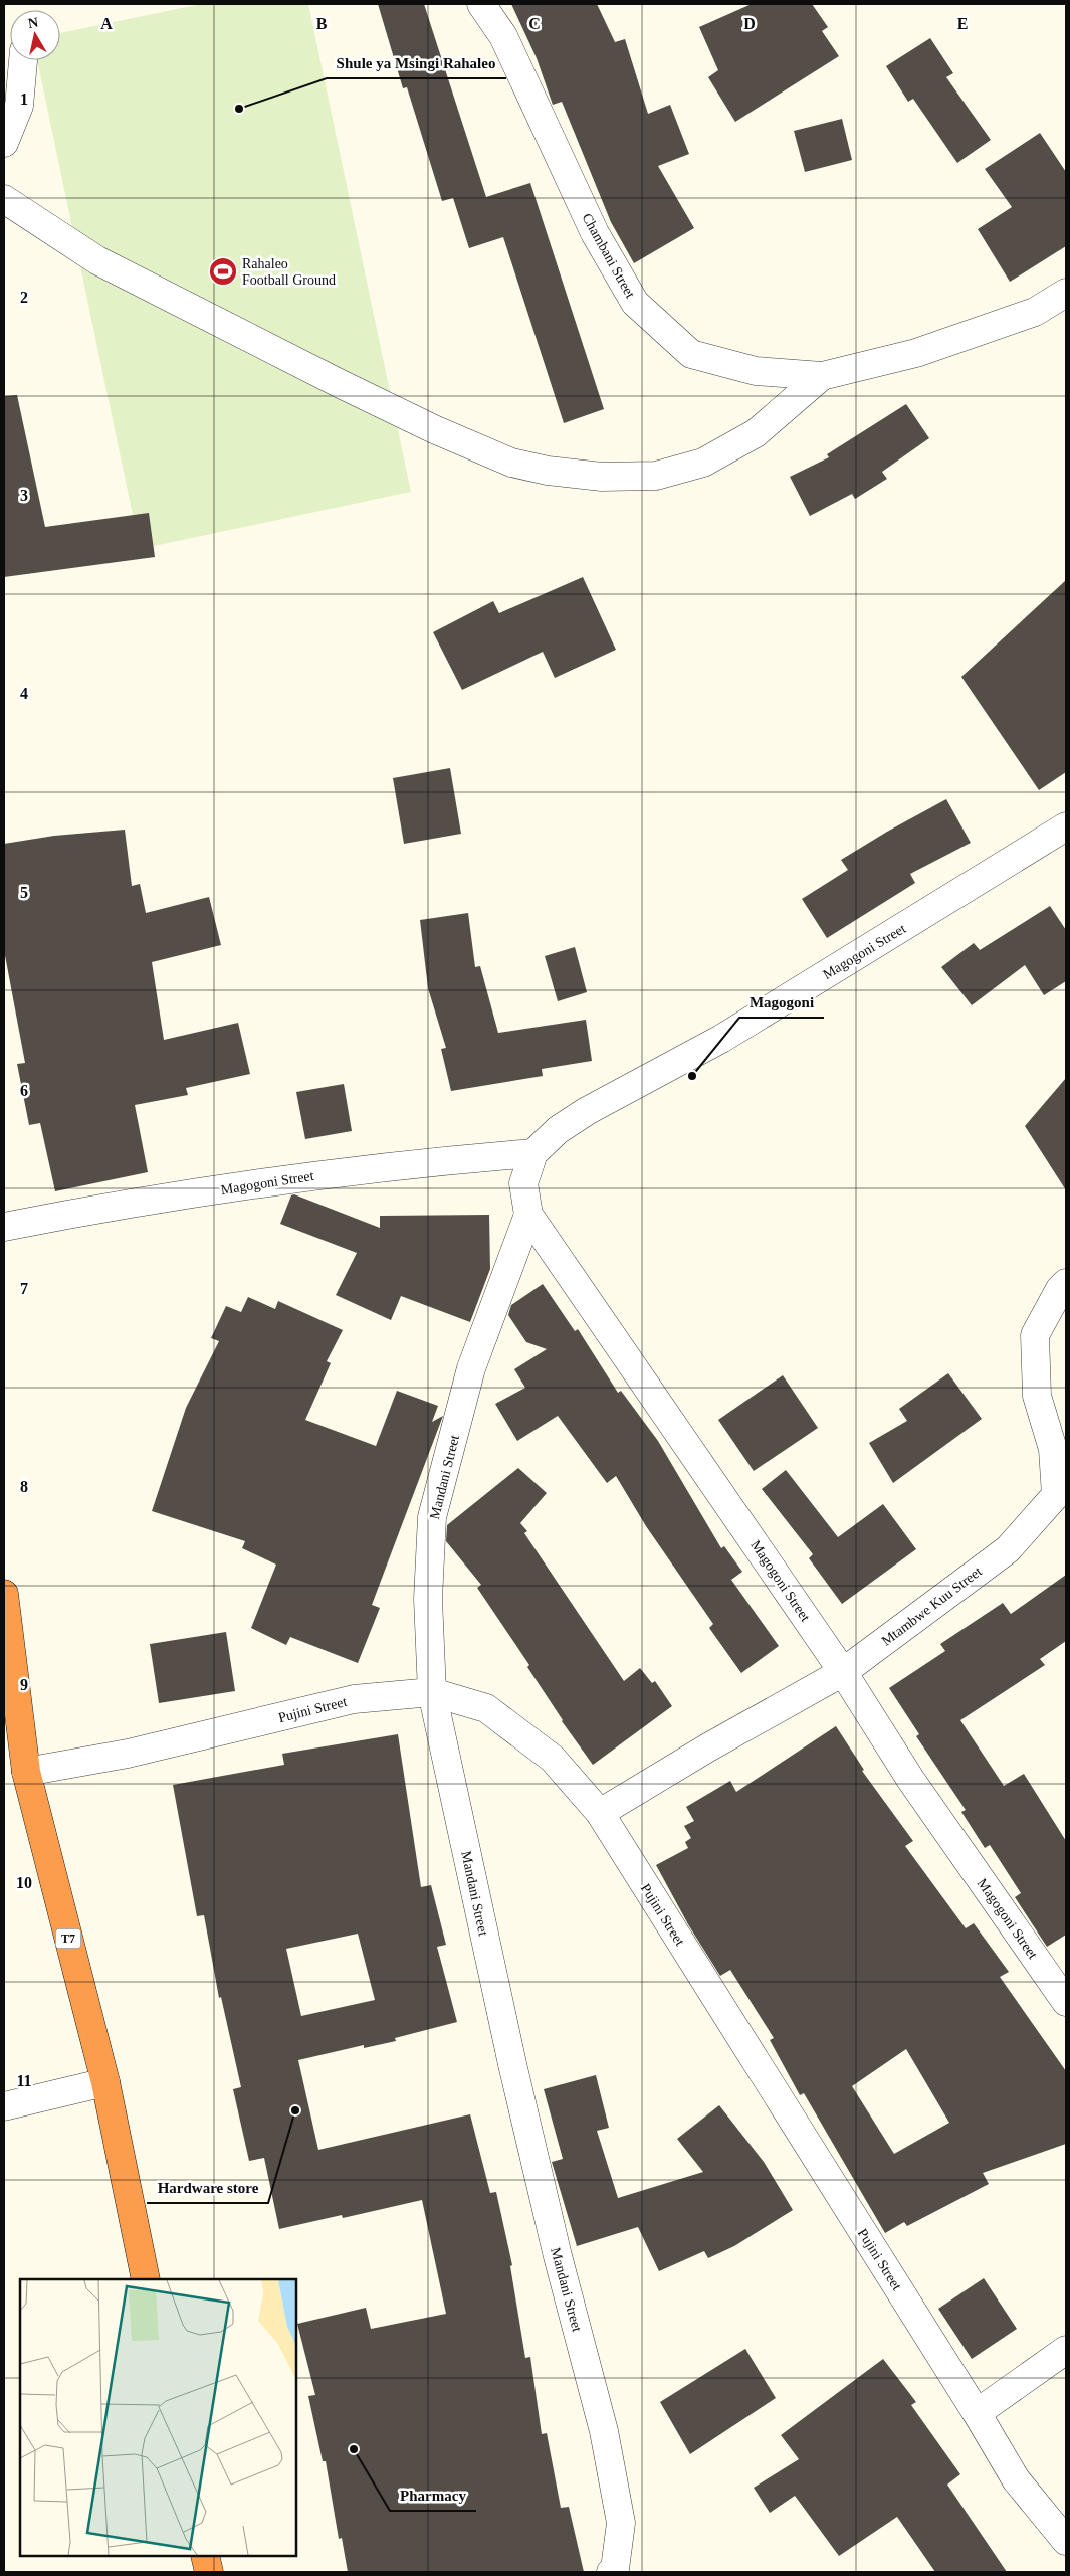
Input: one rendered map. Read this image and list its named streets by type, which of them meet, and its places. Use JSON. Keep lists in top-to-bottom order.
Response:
{
  "streets": {
    "highway": ["T7"],
    "street": [
      "Chambani Street",
      "Magogoni Street",
      "Mandani Street",
      "Mtambwe Kuu Street",
      "Pujini Street"
    ]
  },
  "crossings": [
    ["Magogoni Street", "Mandani Street"],
    ["Magogoni Street", "Mtambwe Kuu Street"],
    ["Mandani Street", "Pujini Street"],
    ["Mtambwe Kuu Street", "Pujini Street"],
    ["Pujini Street", "T7"]
  ],
  "places": {
    "other": [
      "Shule ya Msingi Rahaleo",
      "Magogoni",
      "Hardware store",
      "Pharmacy"
    ],
    "sports": ["Rahaleo Football Ground"]
  },
  "north": "top",
  "grid": {
    "columns": [
      "A",
      "B",
      "C",
      "D",
      "E"
    ],
    "rows": [
      "1",
      "2",
      "3",
      "4",
      "5",
      "6",
      "7",
      "8",
      "9",
      "10",
      "11"
    ]
  }
}
